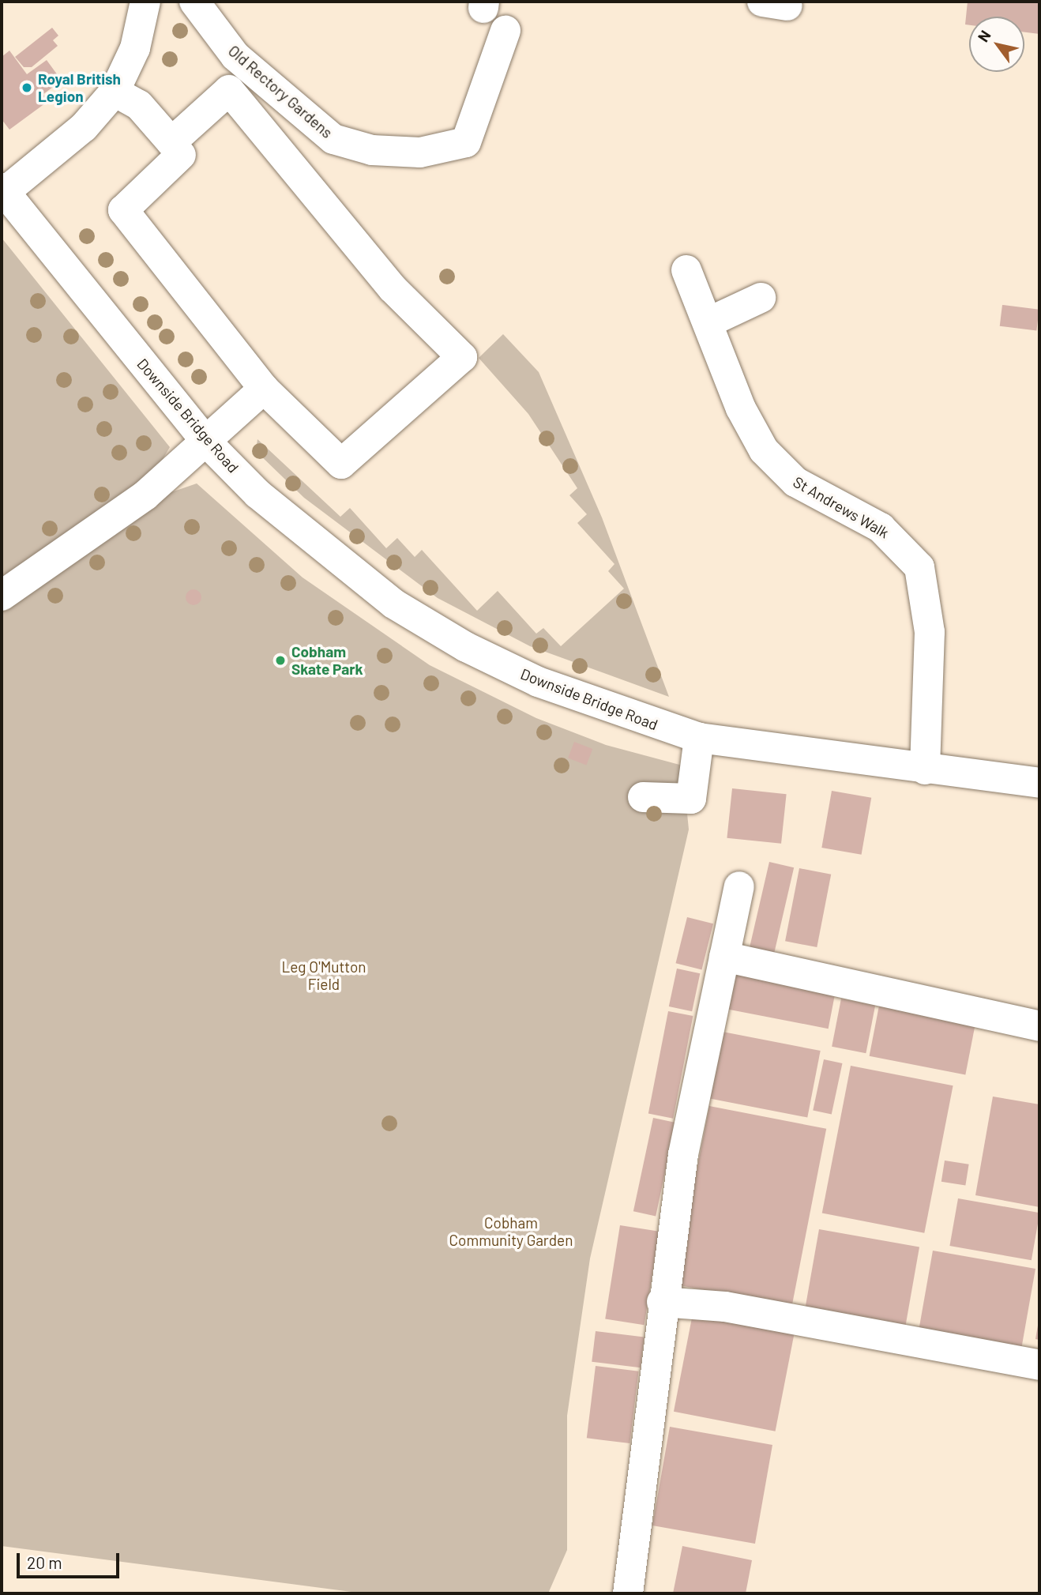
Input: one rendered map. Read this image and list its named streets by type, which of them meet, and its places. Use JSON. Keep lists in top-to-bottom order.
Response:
{
  "streets": {
    "street": ["Old Rectory Gardens", "Downside Bridge Road", "St Andrews Walk"]
  },
  "crossings": [
    ["Downside Bridge Road", "St Andrews Walk"]
  ],
  "parks": ["Leg O'Mutton Field", "Cobham Community Garden"],
  "places": ["Royal British Legion", "Cobham Skate Park"],
  "scale_bar": "20 m",
  "north": "top left"
}
